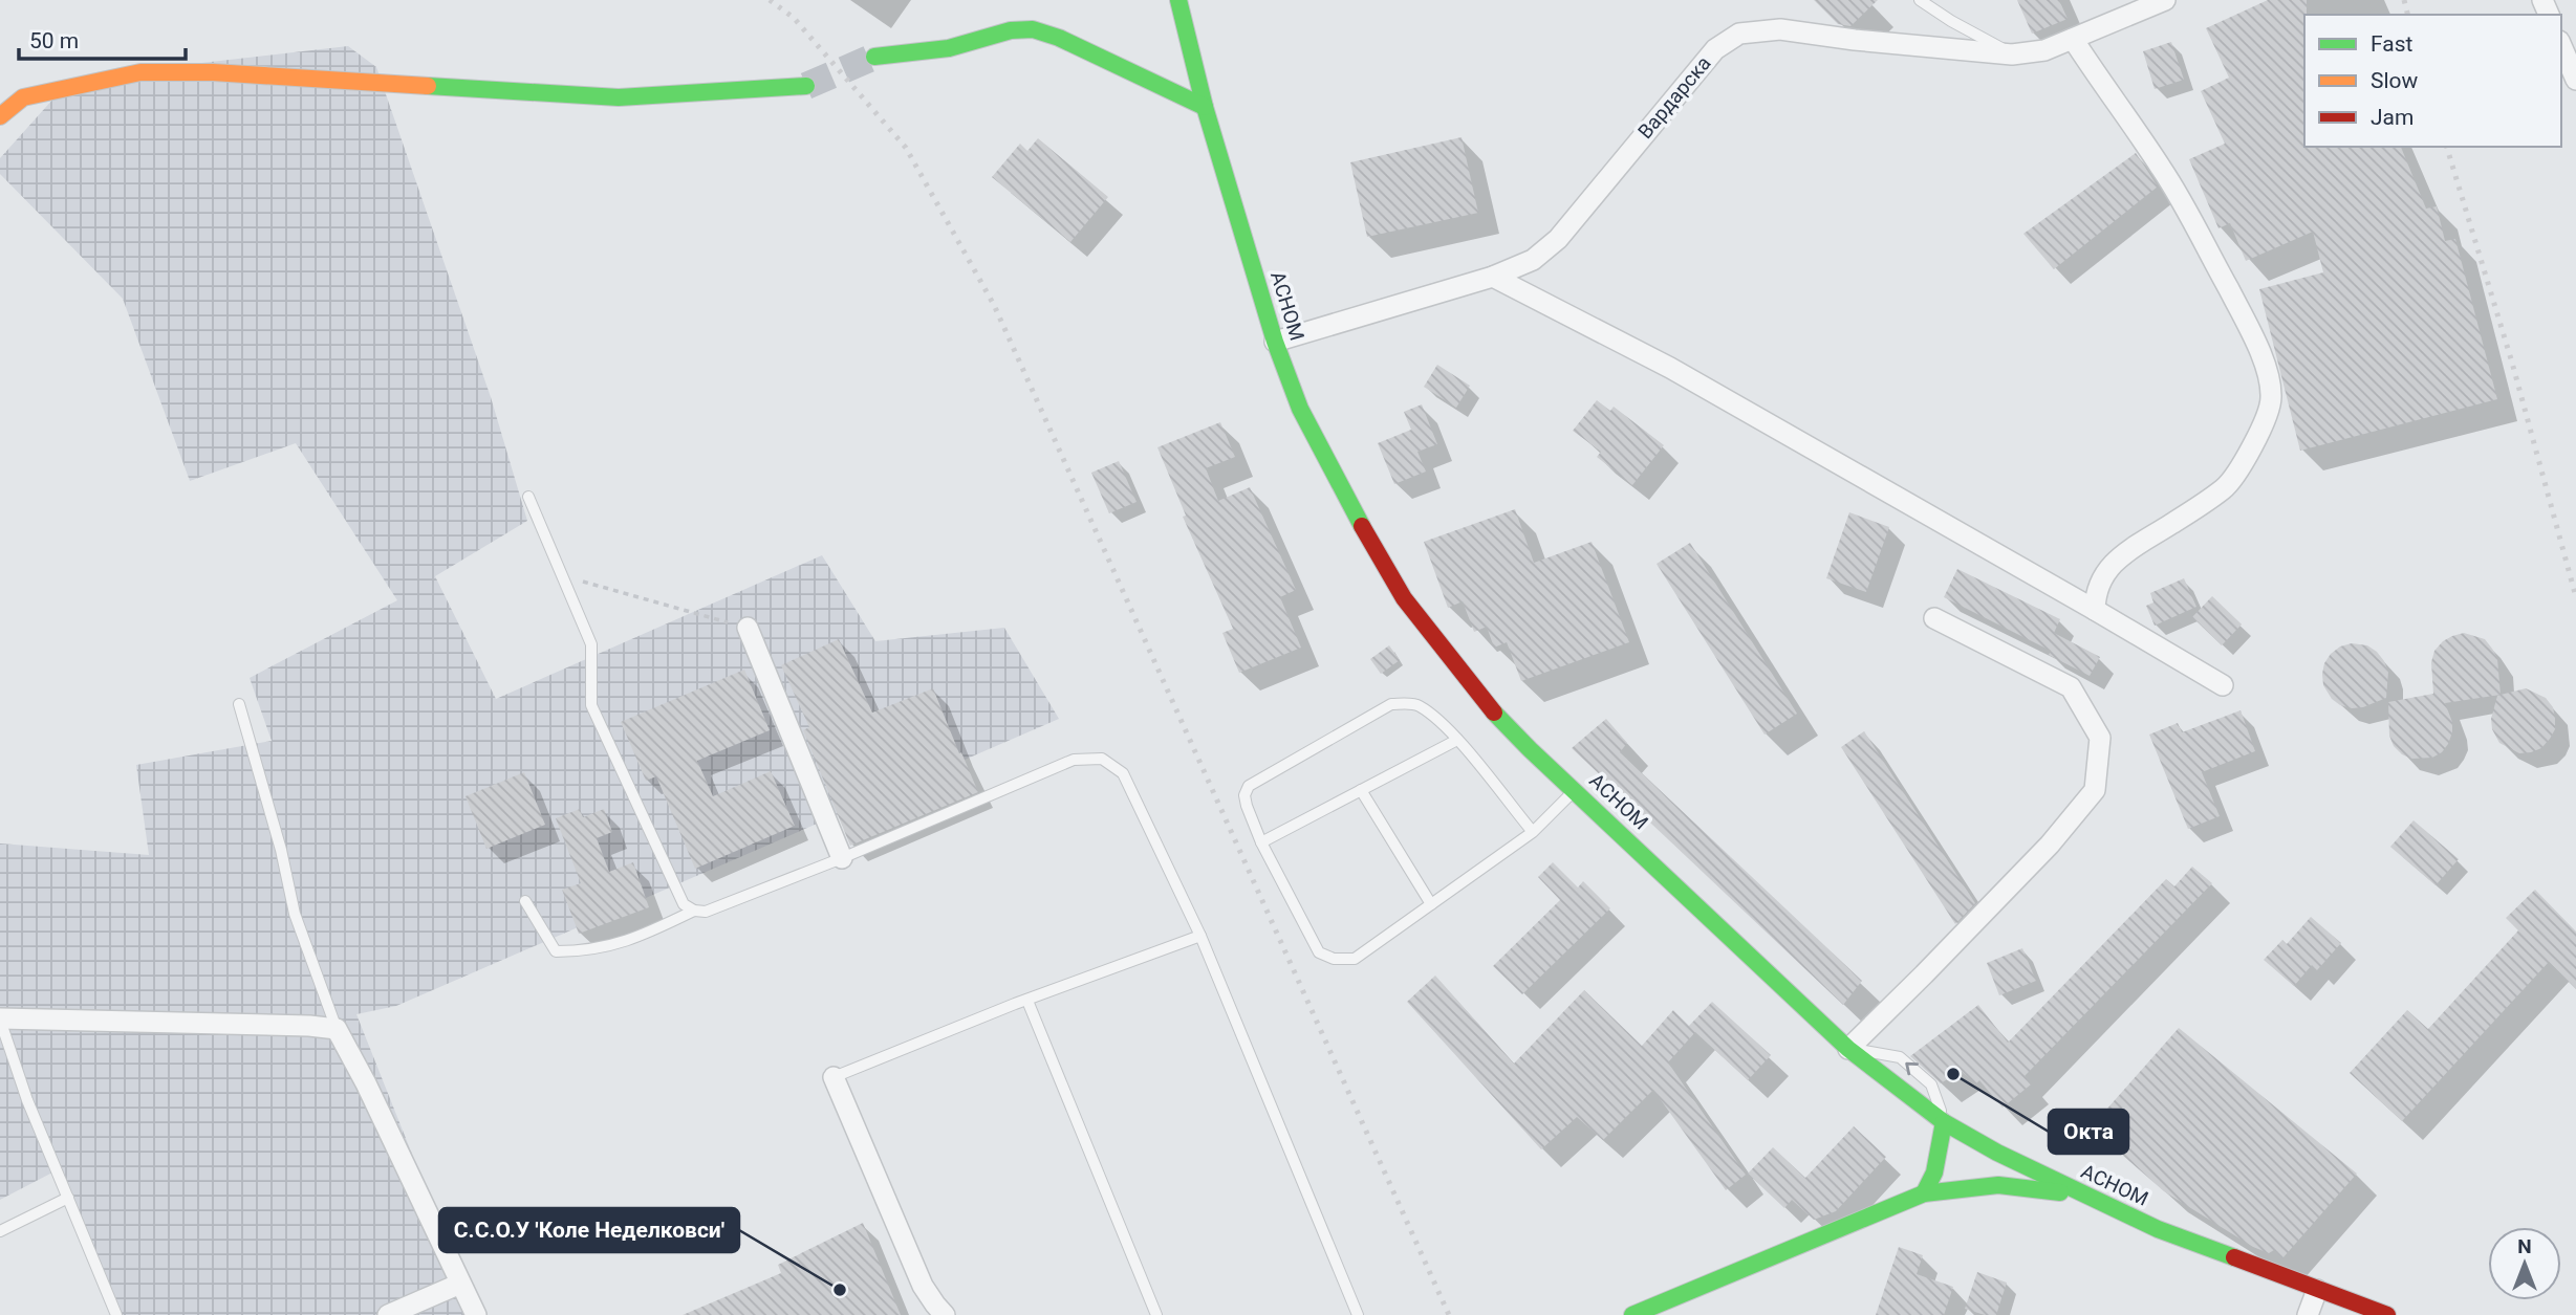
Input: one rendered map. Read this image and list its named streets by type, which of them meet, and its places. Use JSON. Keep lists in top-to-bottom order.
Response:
{
  "streets": {
    "street": ["Вардарска", "АСНОМ"]
  },
  "crossings": [
    ["Вардарска", "АСНОМ"]
  ],
  "places": ["Окта", "С.С.О.У 'Коле Неделковси'"],
  "legend": ["Fast", "Slow", "Jam"],
  "scale_bar": "50 m",
  "north": "top"
}
